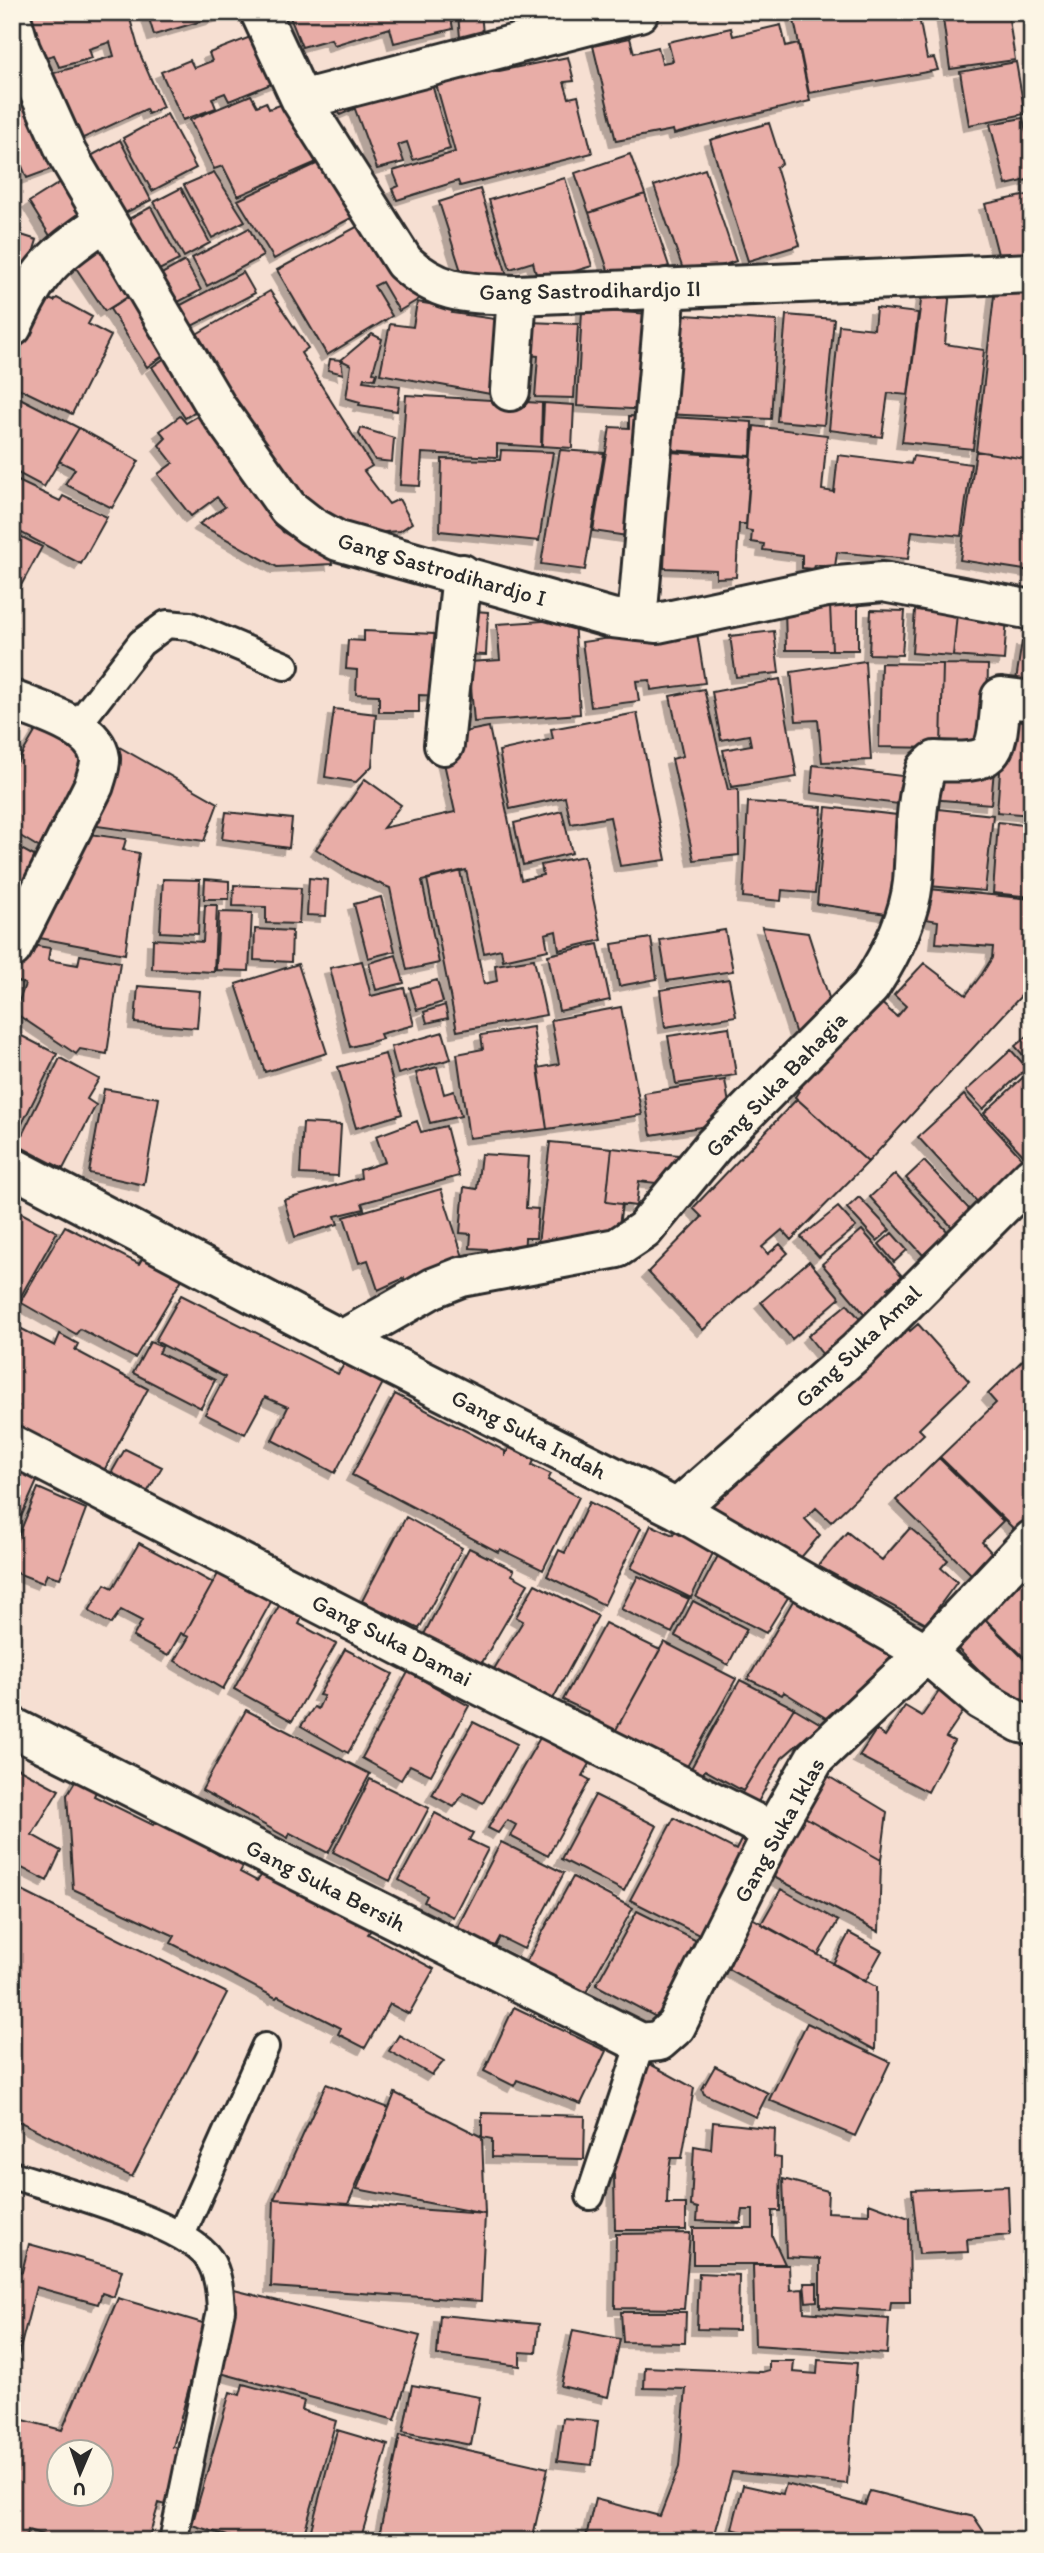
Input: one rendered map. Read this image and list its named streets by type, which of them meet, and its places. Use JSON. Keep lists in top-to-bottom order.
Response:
{
  "streets": {
    "street": [
      "Gang Sastrodihardjo II",
      "Gang Sastrodihardjo I",
      "Gang Suka Bahagia",
      "Gang Suka Amal",
      "Gang Suka Indah",
      "Gang Suka Damai",
      "Gang Suka Iklas",
      "Gang Suka Bersih"
    ]
  },
  "crossings": [
    ["Gang Suka Bahagia", "Gang Suka Indah"],
    ["Gang Suka Amal", "Gang Suka Indah"],
    ["Gang Suka Indah", "Gang Suka Iklas"],
    ["Gang Suka Damai", "Gang Suka Iklas"],
    ["Gang Suka Iklas", "Gang Suka Bersih"]
  ],
  "north": "bottom"
}
